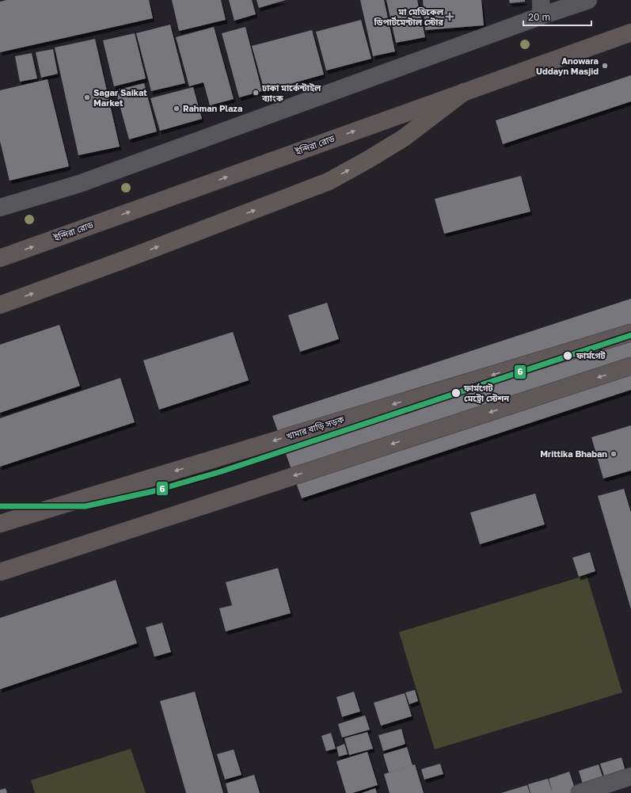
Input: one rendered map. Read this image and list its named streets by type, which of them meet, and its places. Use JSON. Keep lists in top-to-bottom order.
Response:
{
  "streets": {
    "highway": ["ইন্দিরা রোড", "খামার বাড়ি সড়ক"]
  },
  "places": {
    "health": ["মা মেডিকেল ডিপার্টমেন্টাল স্টোর"],
    "other": [
      "Anowara Uddayn Masjid",
      "ঢাকা মার্কেন্টাইল ব্যাংক",
      "Sagar Saikat Market",
      "Rahman Plaza",
      "ফার্মগেট",
      "ফার্মগেট মেট্রো স্টেশন",
      "Mrittika Bhaban"
    ]
  },
  "lines": ["transit line 6"],
  "scale_bar": "20 m"
}
